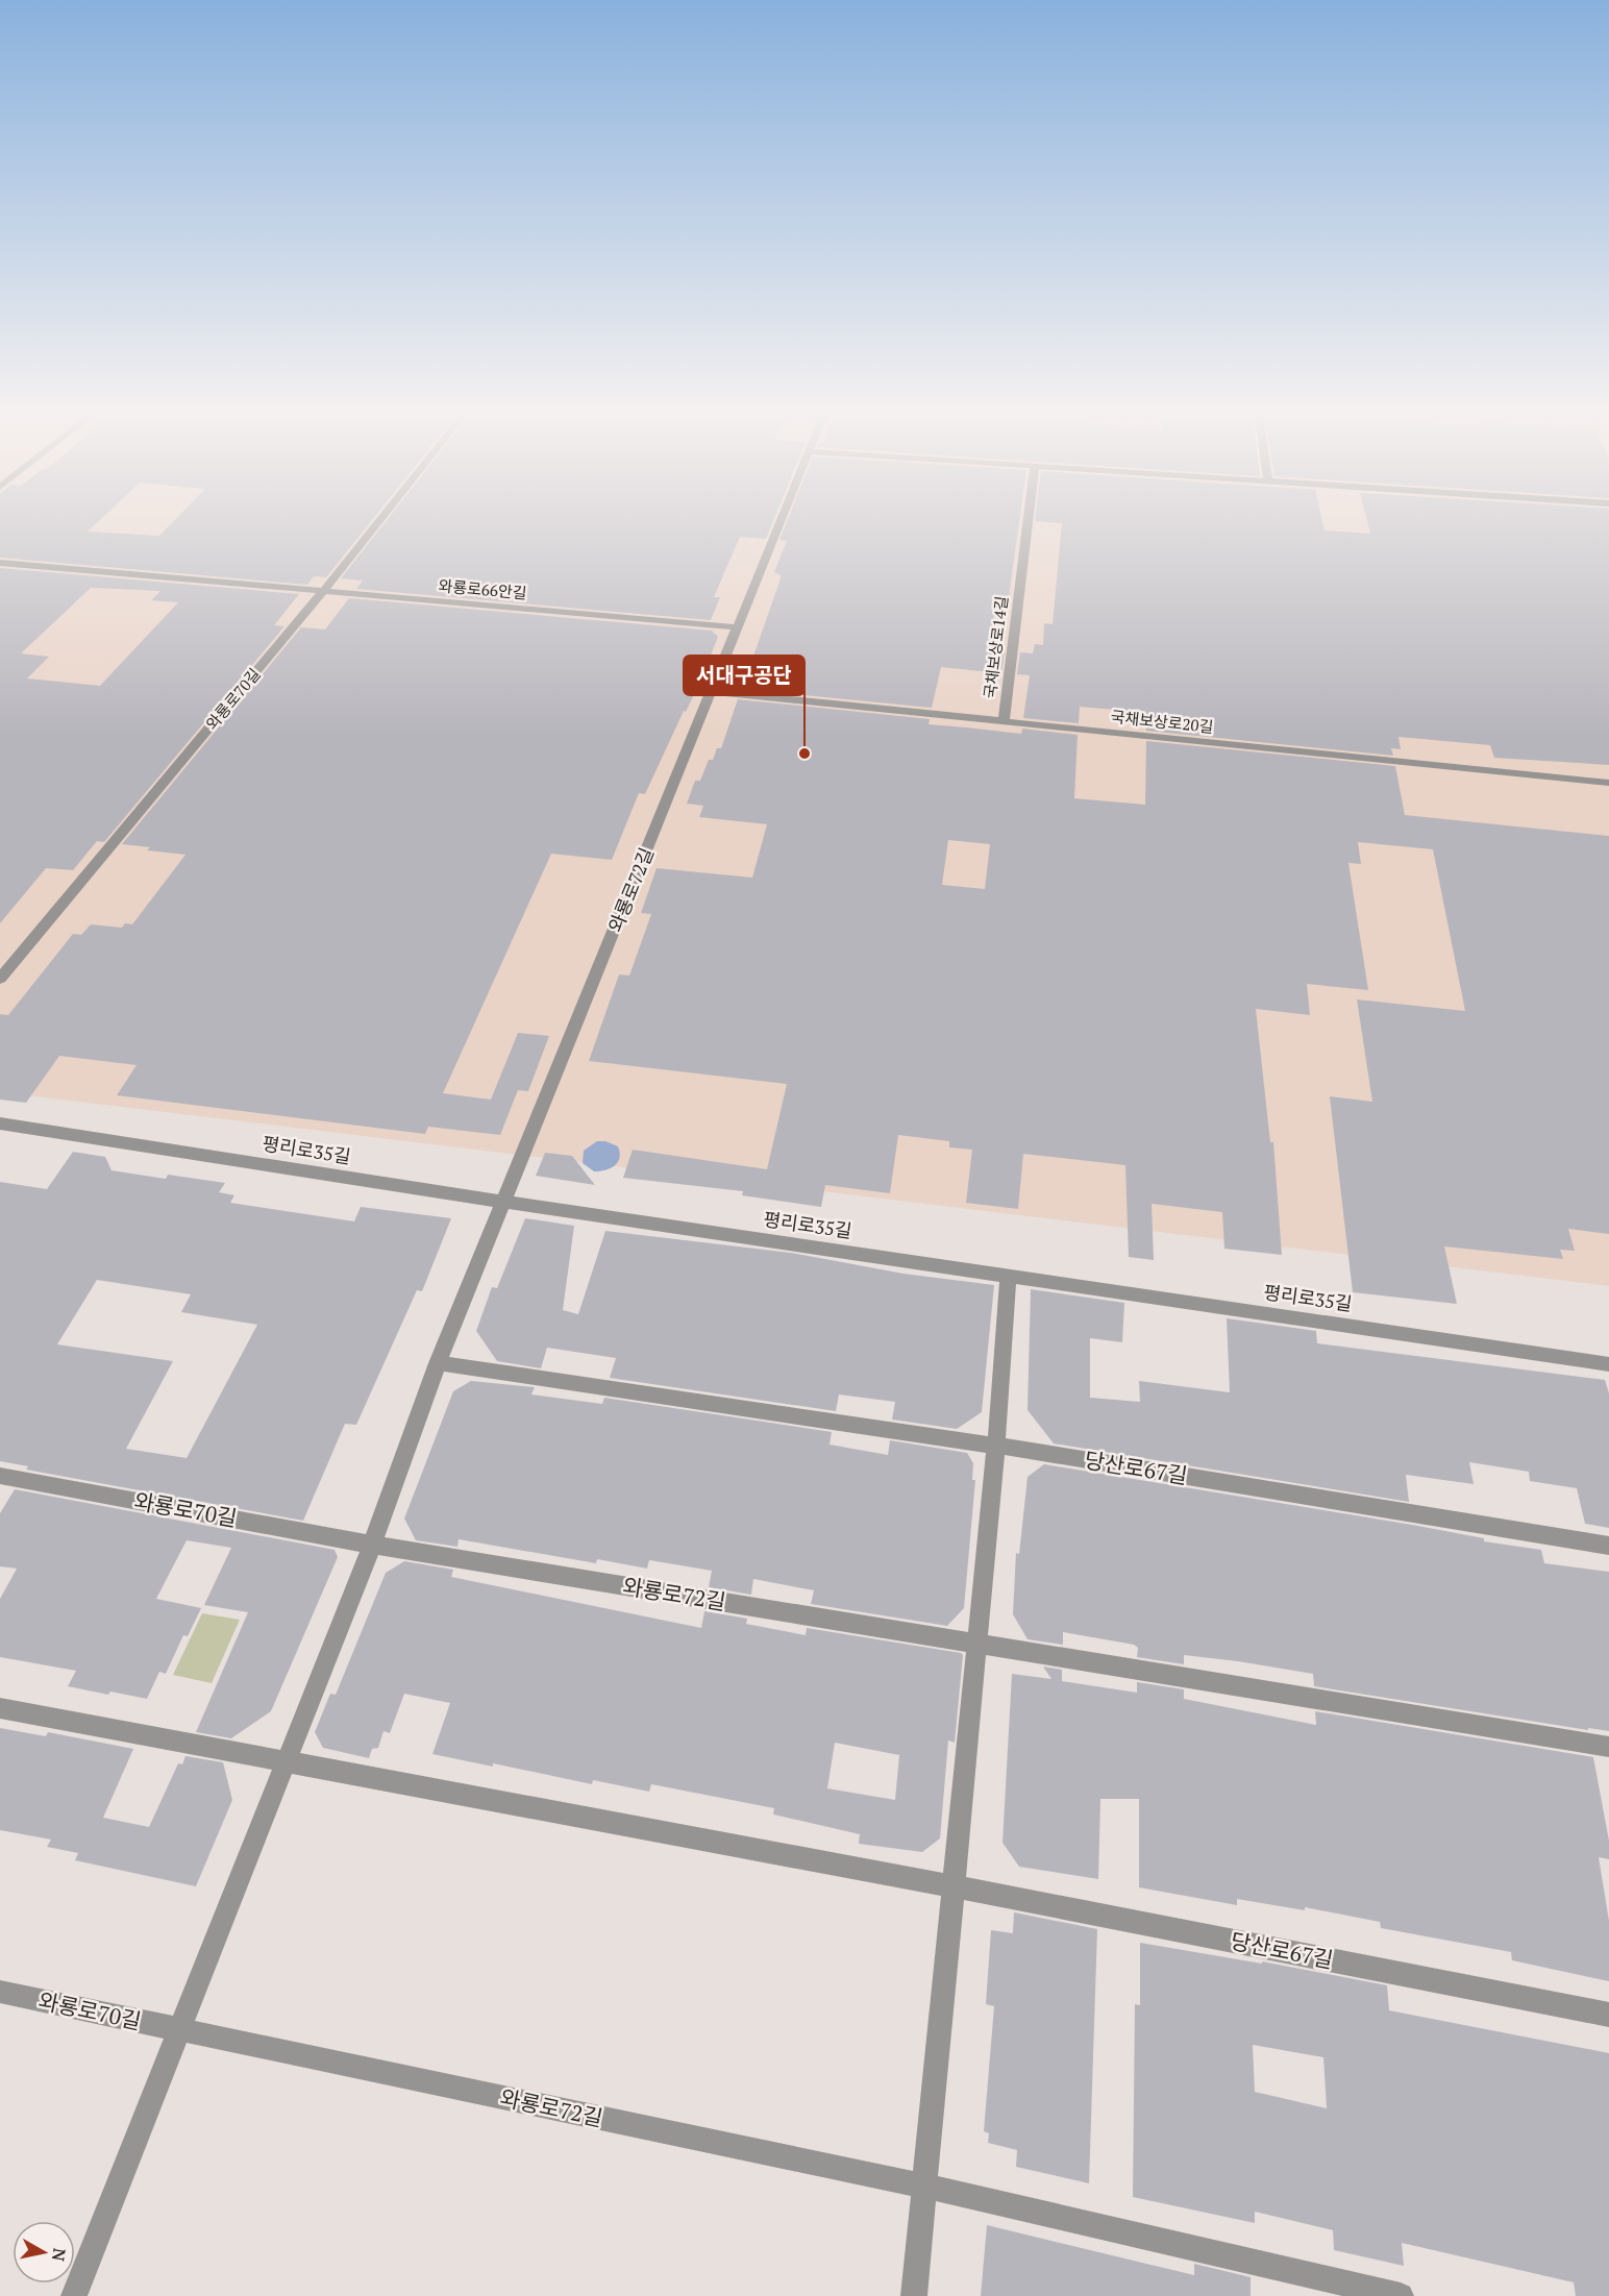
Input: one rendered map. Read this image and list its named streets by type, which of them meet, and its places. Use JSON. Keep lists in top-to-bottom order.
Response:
{
  "streets": {
    "street": [
      "와룡로66안길",
      "국채보상로14길",
      "와룡로70길",
      "국채보상로20길",
      "와룡로72길",
      "평리로35길",
      "당산로67길"
    ]
  },
  "crossings": [
    ["와룡로66안길", "와룡로70길"],
    ["와룡로66안길", "와룡로72길"],
    ["국채보상로14길", "국채보상로20길"],
    ["와룡로70길", "와룡로72길"],
    ["국채보상로20길", "와룡로72길"],
    ["와룡로72길", "평리로35길"]
  ],
  "places": ["서대구공단"],
  "north": "right"
}
